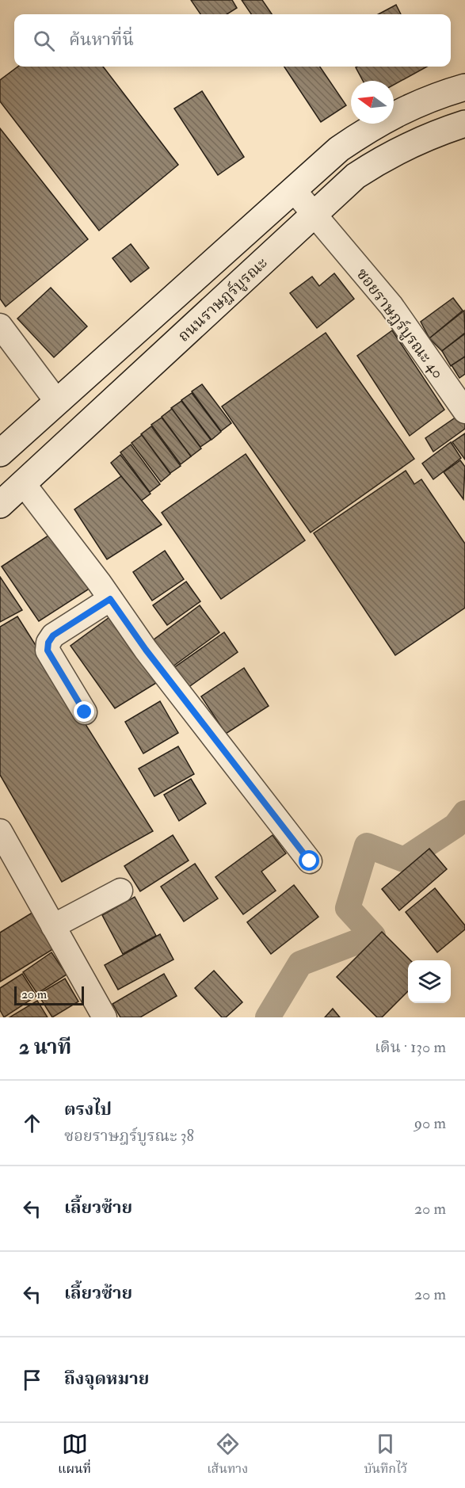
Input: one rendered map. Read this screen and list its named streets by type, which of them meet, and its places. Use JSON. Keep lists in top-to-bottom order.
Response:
{
  "streets": {
    "main road": ["ถนนราษฎร์บูรณะ"],
    "street": ["ซอยราษฎร์บูรณะ 40"]
  },
  "crossings": [
    ["ถนนราษฎร์บูรณะ", "ซอยราษฎร์บูรณะ 40"]
  ],
  "scale_bar": "20 m",
  "north": "left",
  "page": {
    "search": "ค้นหาที่นี่",
    "scale": "20 m",
    "heading": ["2 นาที", "เดิน · 130 m"],
    "list": [
      ["ตรงไป", "ซอยราษฎร์บูรณะ 38", "90 m"],
      ["เลี้ยวซ้าย", "20 m"],
      ["เลี้ยวซ้าย", "20 m"],
      "ถึงจุดหมาย"
    ],
    "nav": ["แผนที่", "เส้นทาง", "บันทึกไว้"]
  }
}
